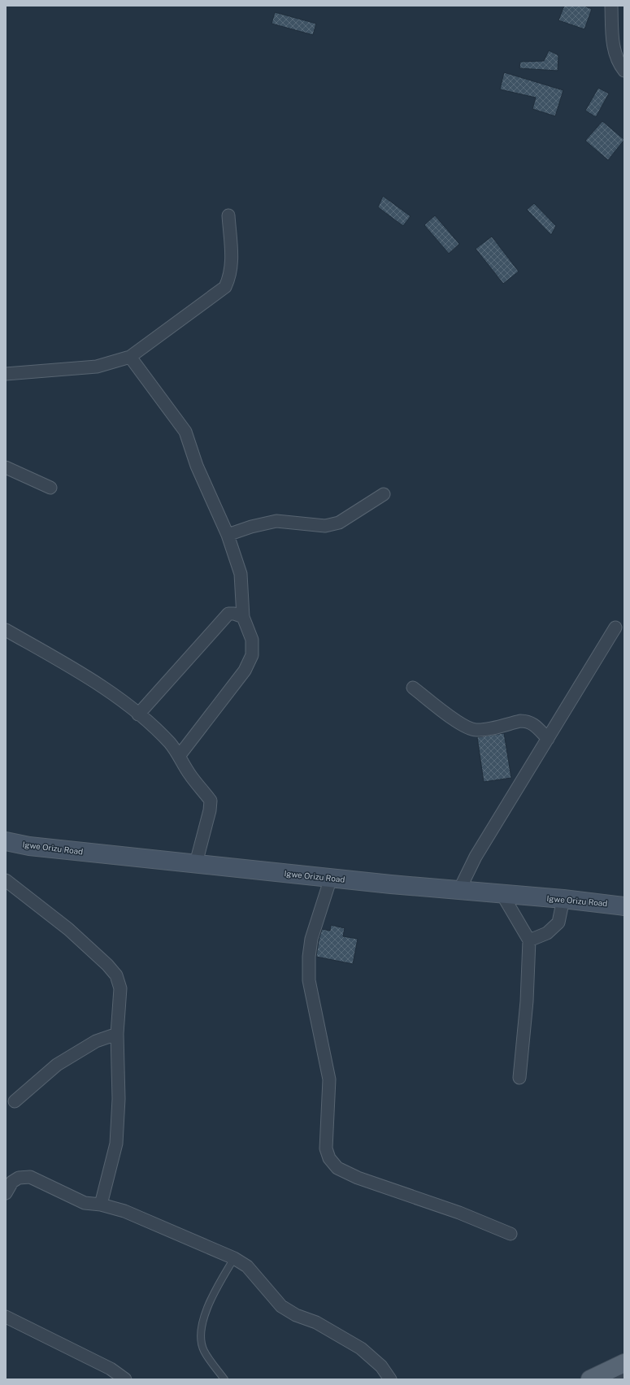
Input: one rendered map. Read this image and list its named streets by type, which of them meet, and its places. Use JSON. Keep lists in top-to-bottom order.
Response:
{
  "streets": {
    "main road": ["Igwe Orizu Road"]
  }
}
